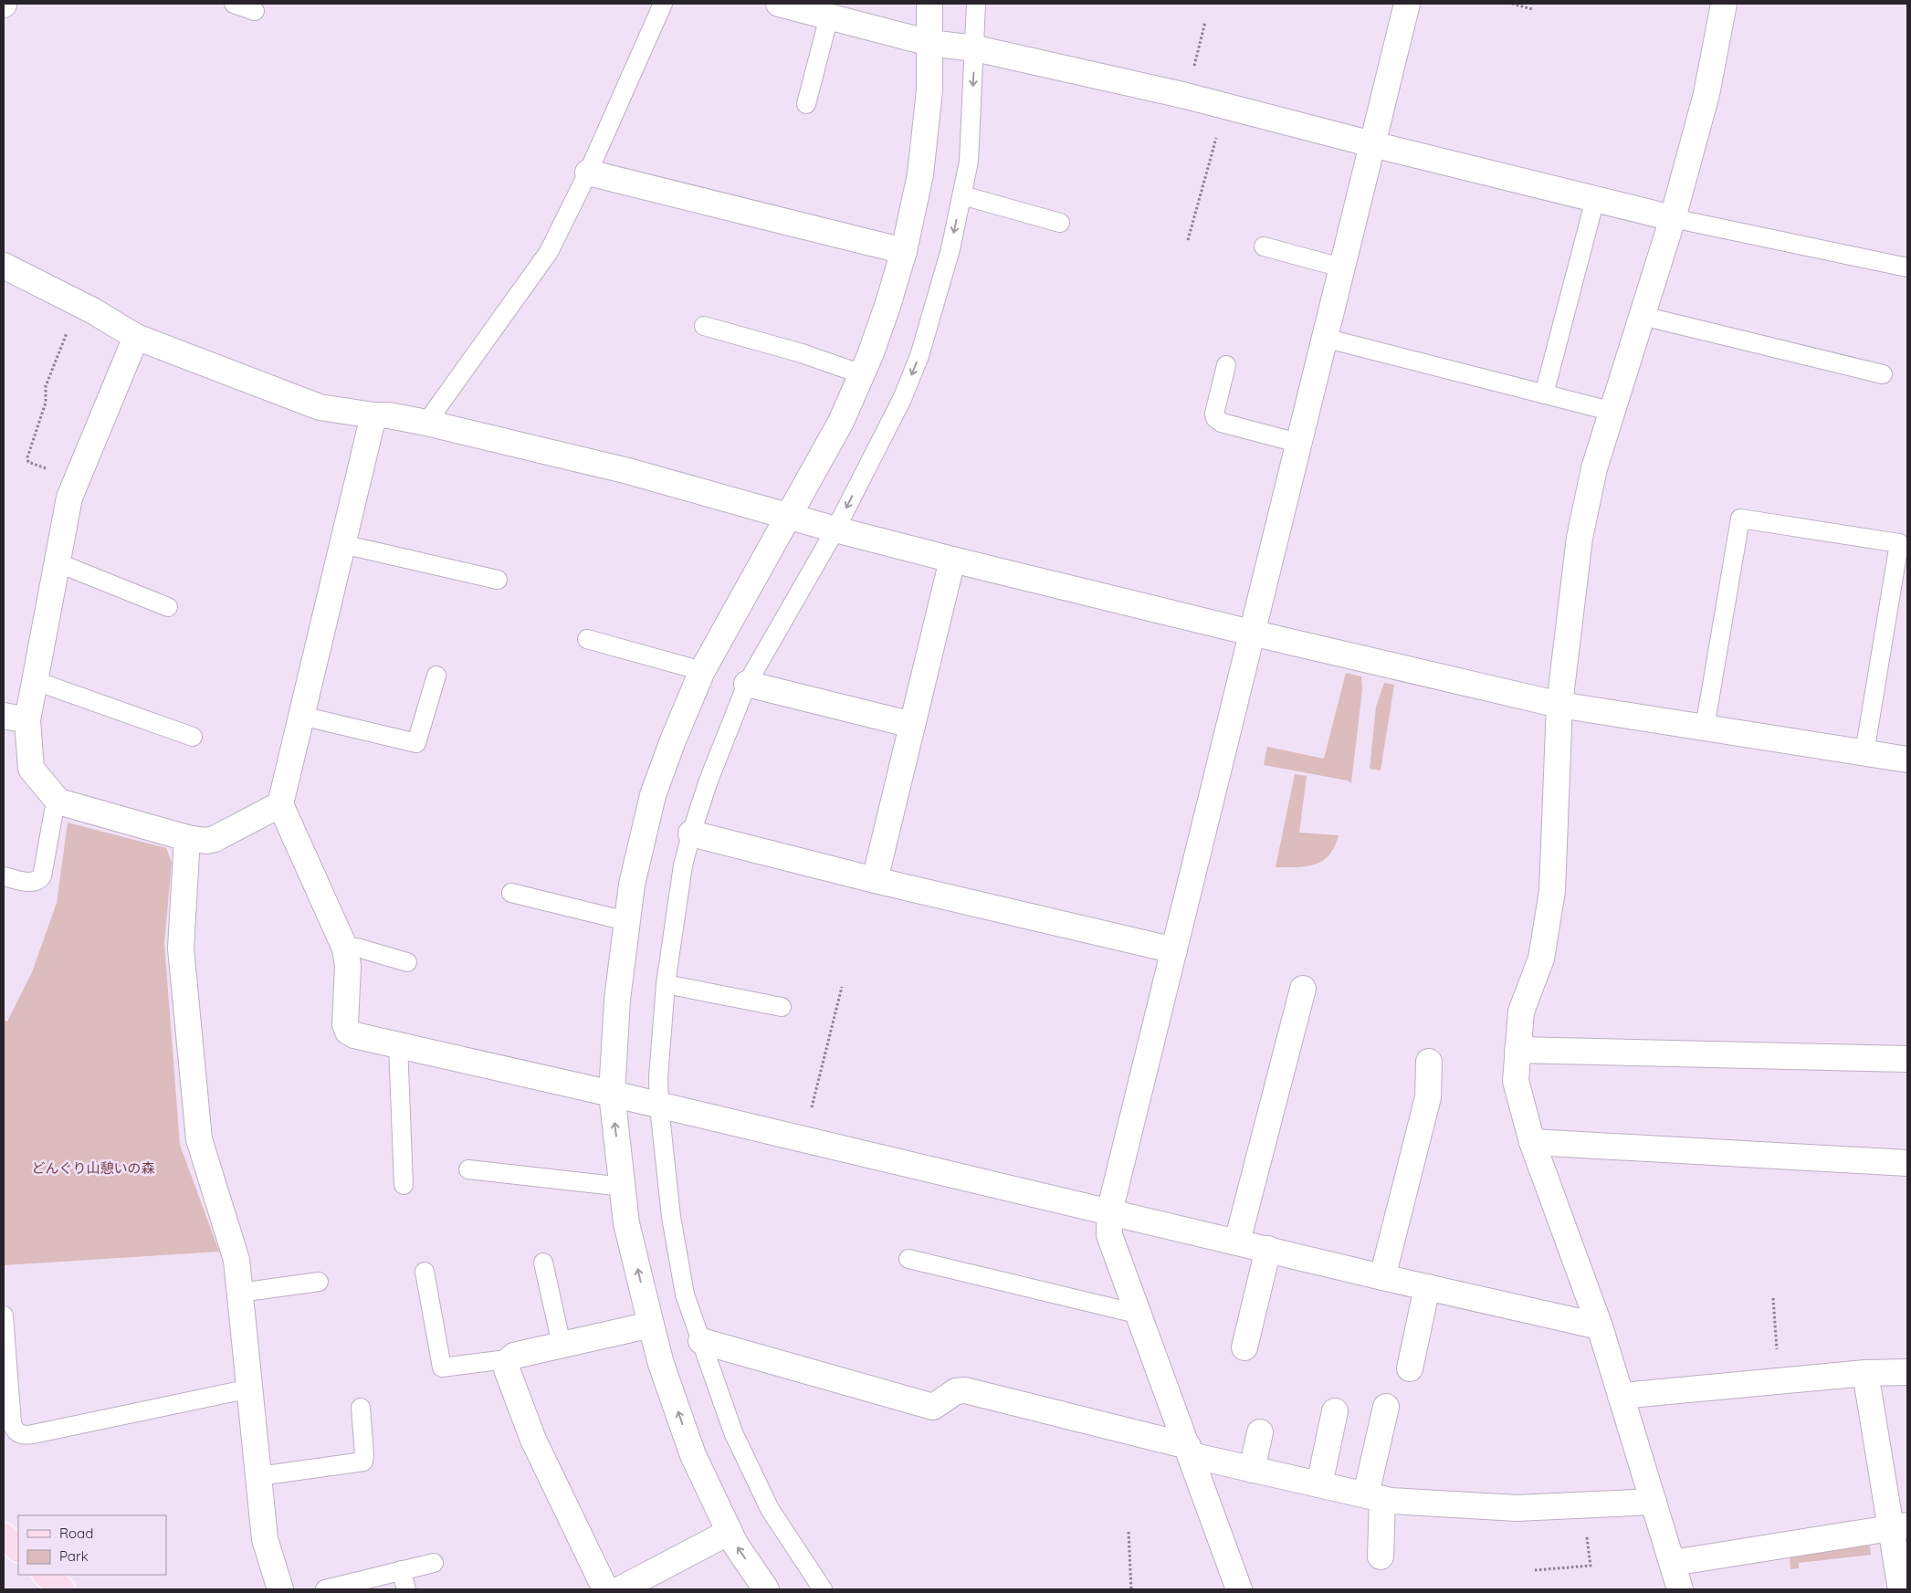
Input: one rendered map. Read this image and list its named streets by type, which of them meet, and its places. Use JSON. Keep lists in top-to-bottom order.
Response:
{
  "parks": ["どんぐり山憩いの森"],
  "legend": ["Road", "Park"]
}
